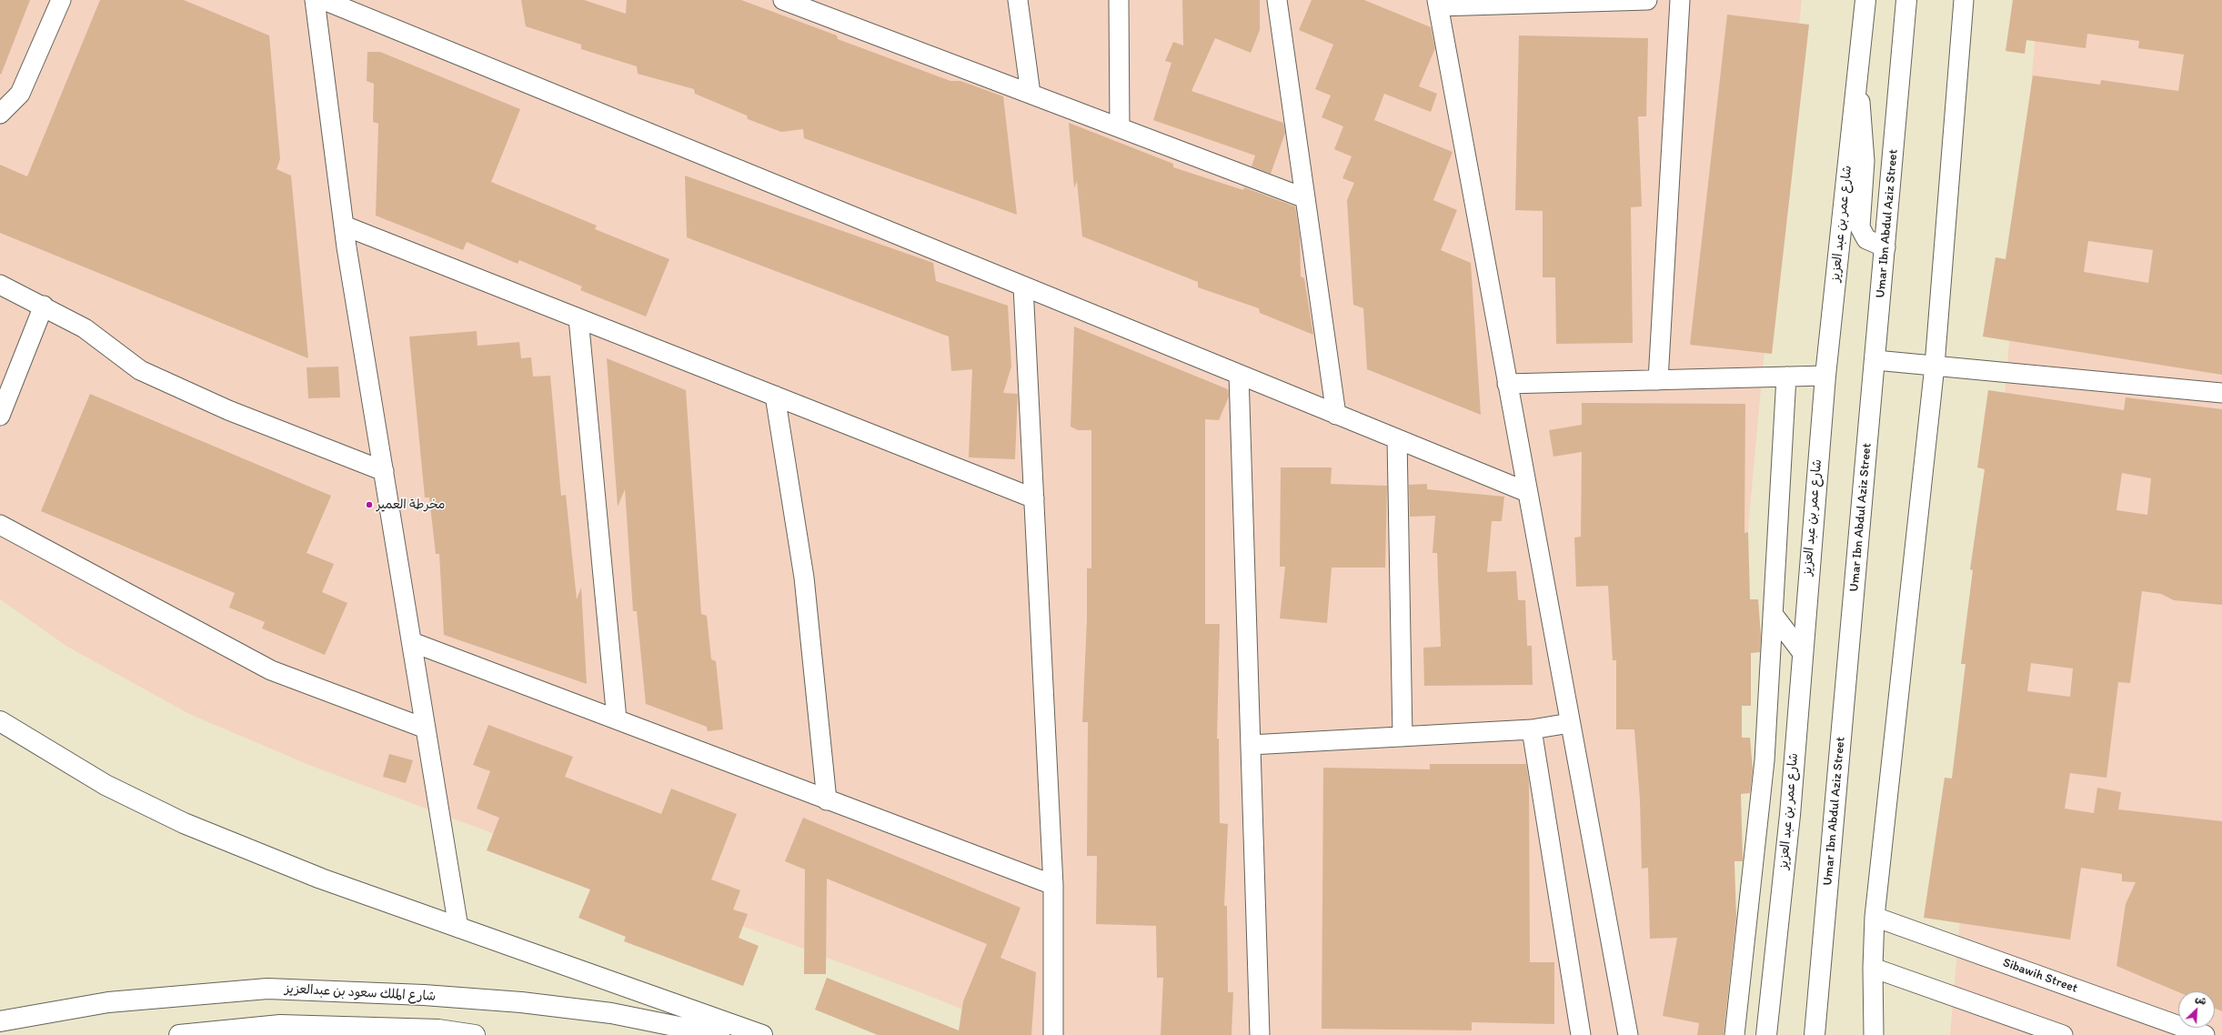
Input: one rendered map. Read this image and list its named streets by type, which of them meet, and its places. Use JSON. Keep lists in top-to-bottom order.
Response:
{
  "streets": {
    "main road": ["شارع عمر بن عبد العزيز", "Umar Ibn Abdul Aziz Street", "شارع الملك سعود بن عبدالعزيز"],
    "street": ["Sibawih Street"]
  },
  "places": ["مخرطة العمير"],
  "north": "top right"
}
